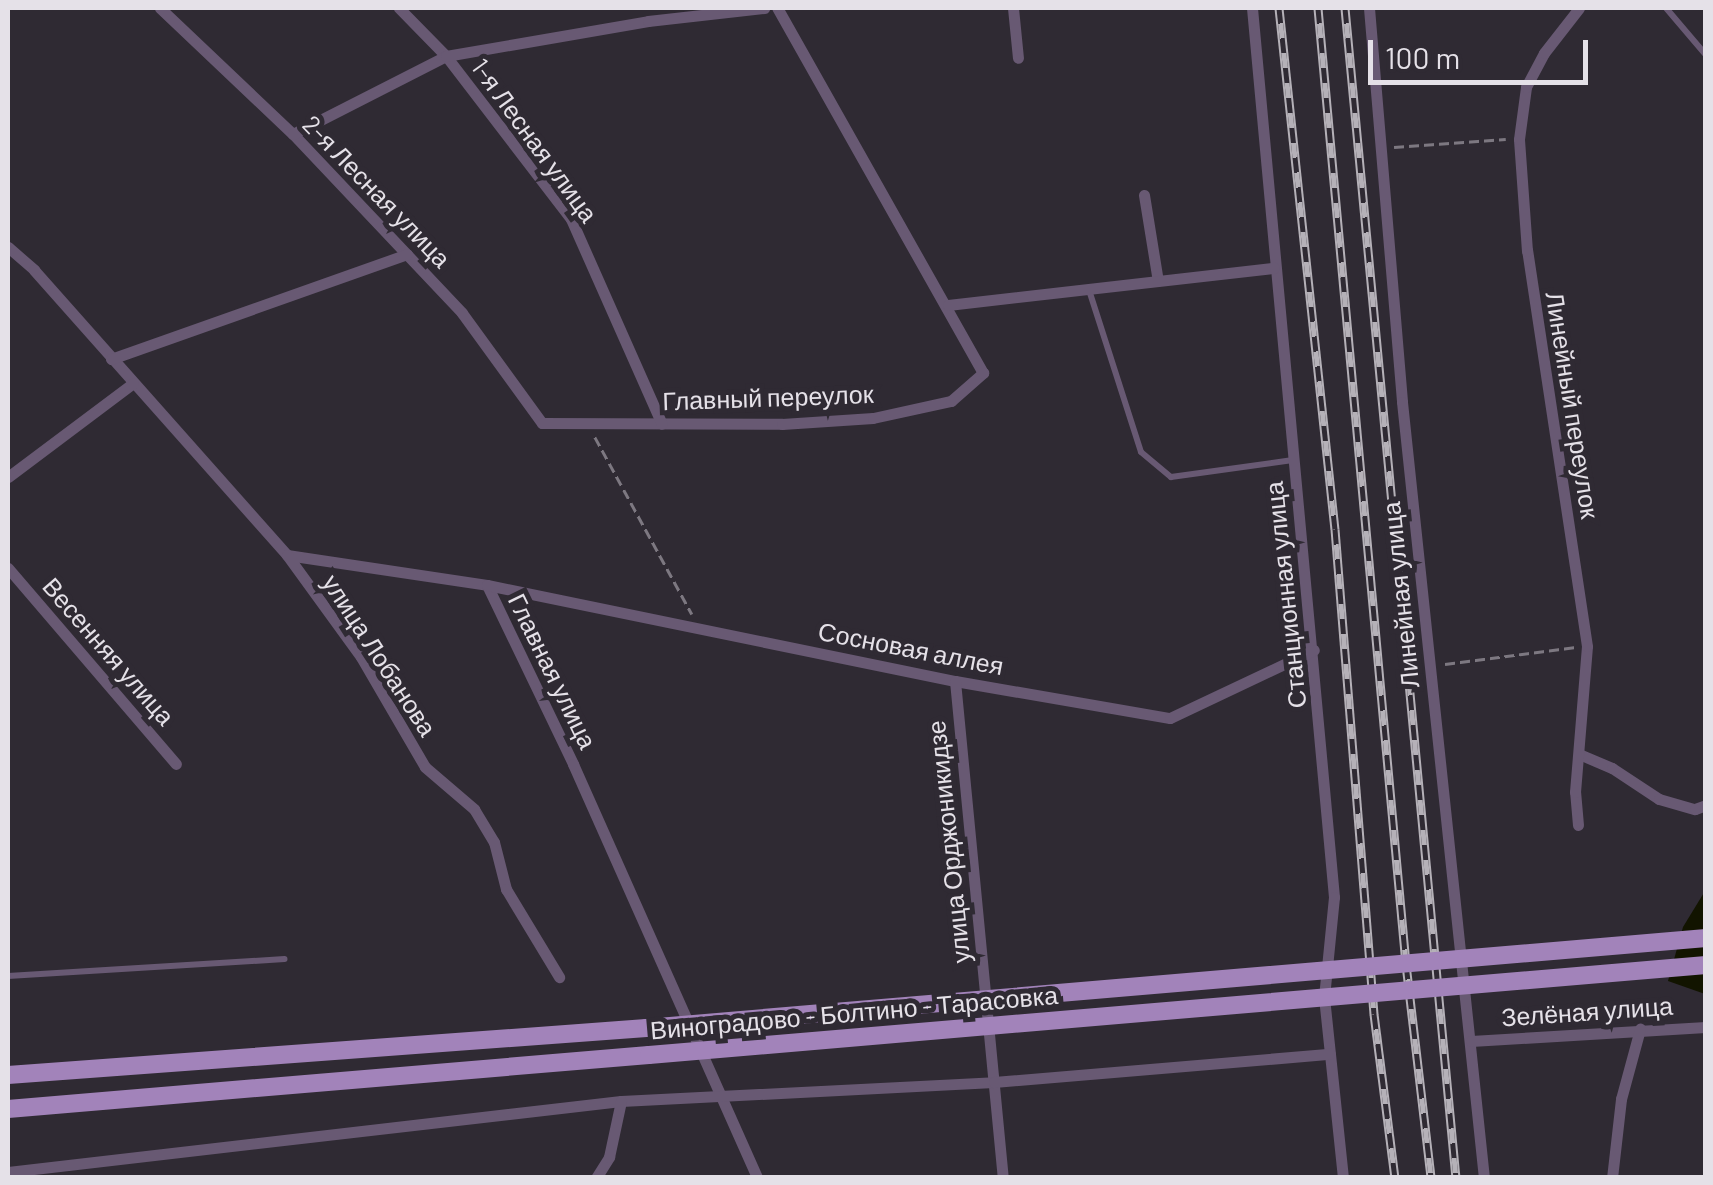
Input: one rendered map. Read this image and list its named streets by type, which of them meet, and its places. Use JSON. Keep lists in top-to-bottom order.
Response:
{
  "streets": {
    "main road": ["Виноградово - Болтино - Тарасовка"],
    "street": [
      "1-я Лесная улица",
      "2-я Лесная улица",
      "Главный переулок",
      "Линейный переулок",
      "Станционная улица",
      "Линейная улица",
      "Сосновая аллея",
      "Весенняя улица",
      "улица Лобанова",
      "Главная улица",
      "улица Орджоникидзе",
      "Зелёная улица"
    ]
  },
  "crossings": [
    ["1-я Лесная улица", "Главный переулок"],
    ["2-я Лесная улица", "Главный переулок"],
    ["Станционная улица", "Сосновая аллея"],
    ["Линейная улица", "Зелёная улица"],
    ["Сосновая аллея", "Главная улица"],
    ["Сосновая аллея", "улица Орджоникидзе"],
    ["улица Лобанова", "Главная улица"]
  ],
  "scale_bar": "100 m"
}
